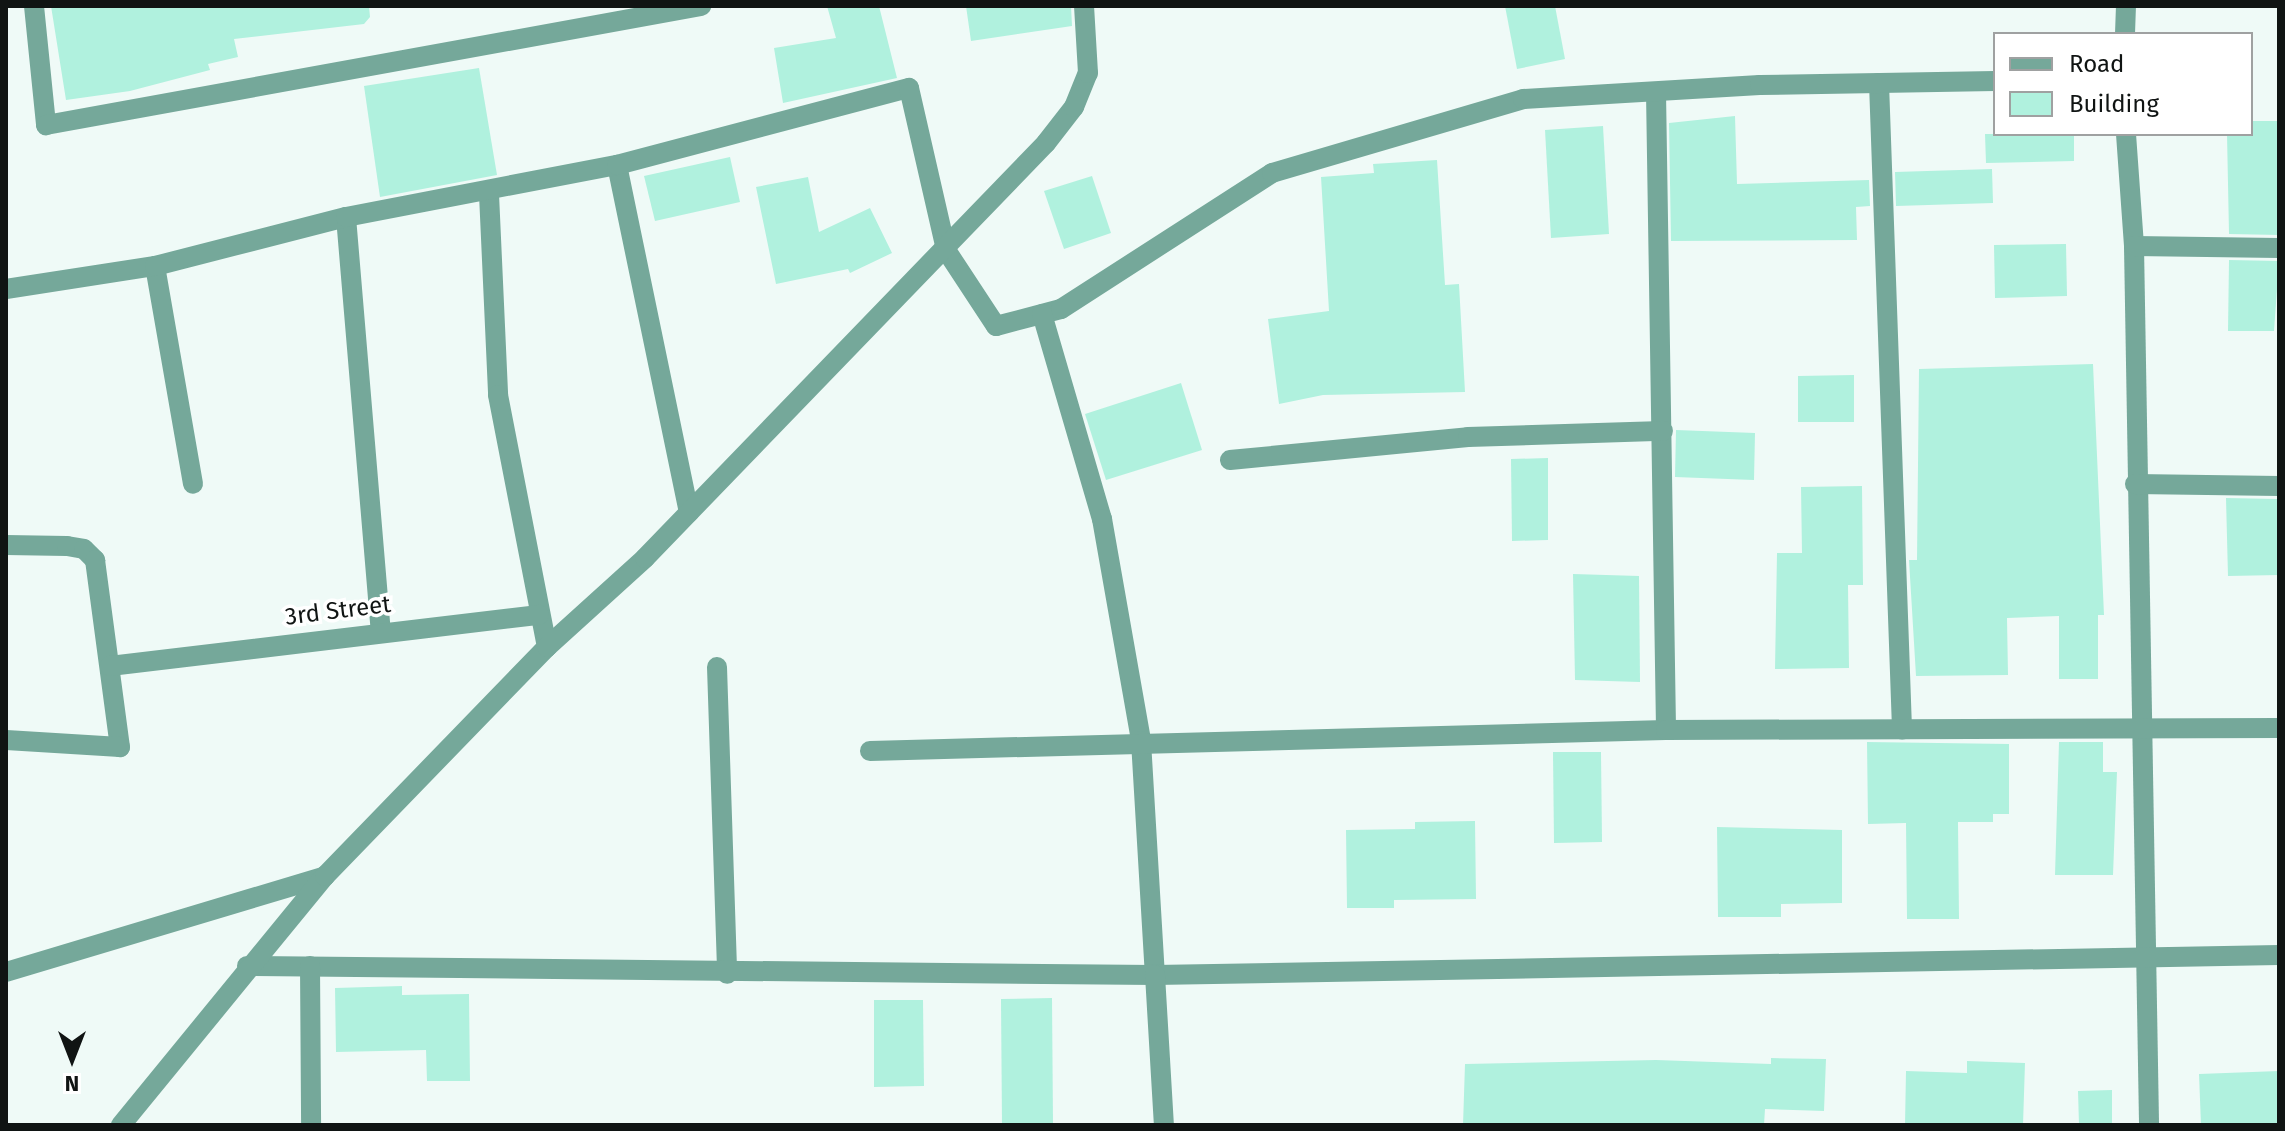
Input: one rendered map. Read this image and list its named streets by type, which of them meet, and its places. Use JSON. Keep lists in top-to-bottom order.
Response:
{
  "streets": {
    "street": ["3rd Street"]
  },
  "legend": ["Road", "Building"],
  "north": "bottom"
}
